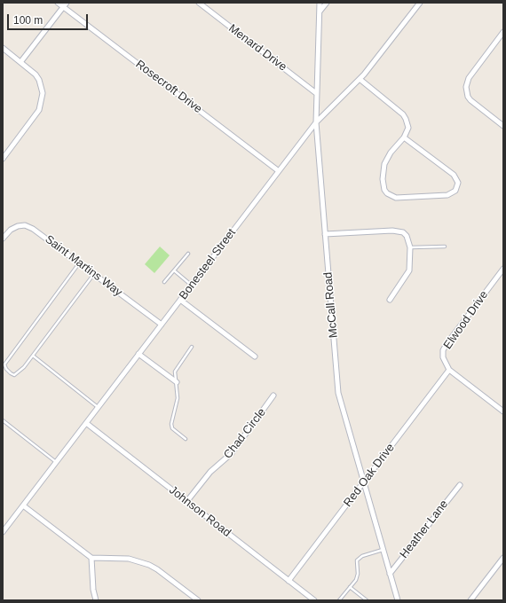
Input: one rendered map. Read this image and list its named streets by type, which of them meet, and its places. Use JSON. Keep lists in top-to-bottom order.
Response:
{
  "streets": {
    "street": [
      "Menard Drive",
      "Rosecroft Drive",
      "Bonesteel Street",
      "Saint Martins Way",
      "McCall Road",
      "Elwood Drive",
      "Chad Circle",
      "Red Oak Drive",
      "Johnson Road",
      "Heather Lane"
    ]
  },
  "crossings": [
    ["Menard Drive", "McCall Road"],
    ["Rosecroft Drive", "Bonesteel Street"],
    ["Bonesteel Street", "Saint Martins Way"],
    ["Bonesteel Street", "McCall Road"],
    ["Bonesteel Street", "Johnson Road"],
    ["McCall Road", "Red Oak Drive"],
    ["McCall Road", "Heather Lane"],
    ["Elwood Drive", "Red Oak Drive"],
    ["Chad Circle", "Johnson Road"],
    ["Red Oak Drive", "Johnson Road"]
  ],
  "scale_bar": "100 m"
}
